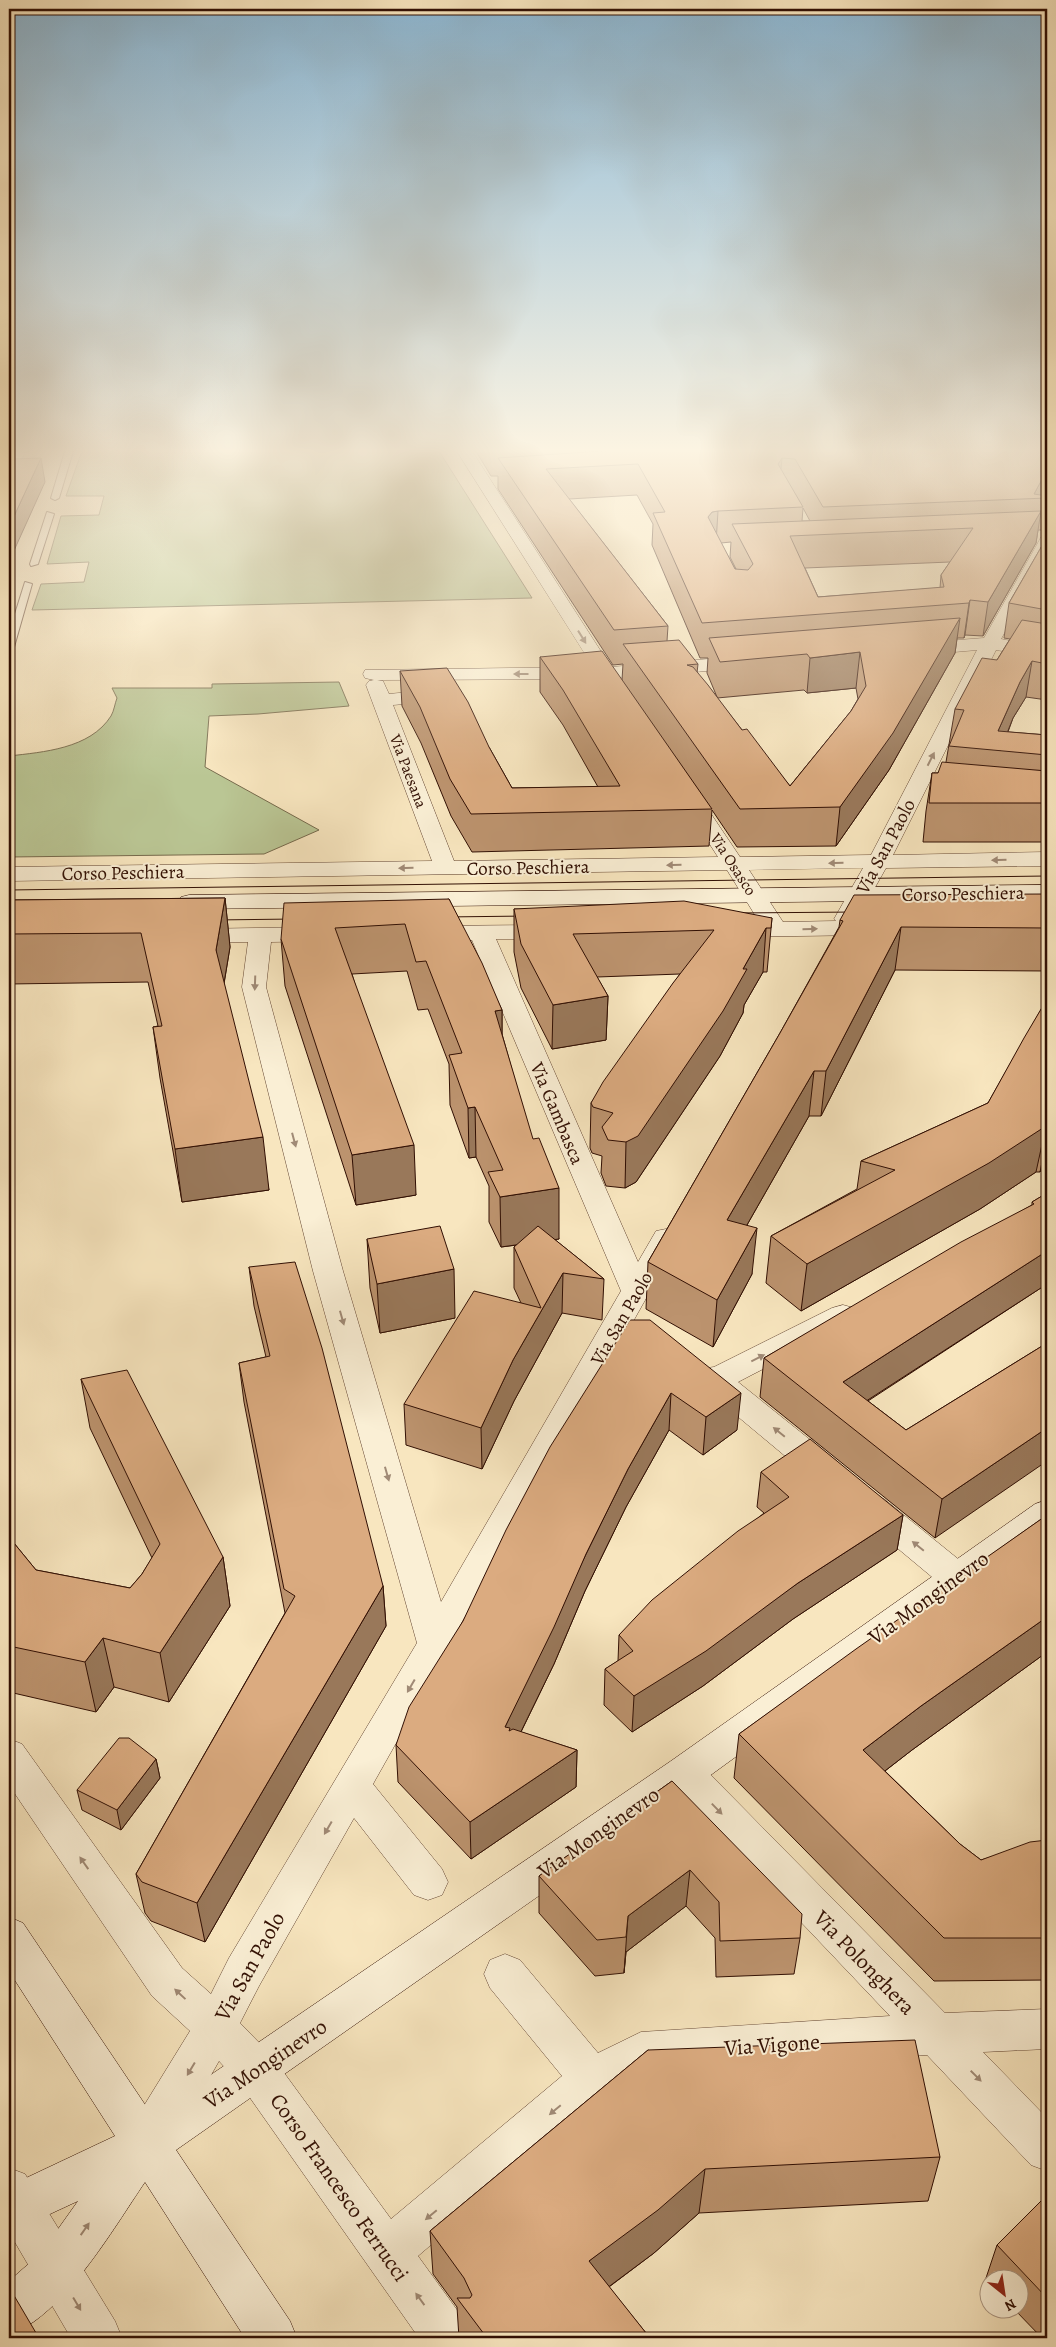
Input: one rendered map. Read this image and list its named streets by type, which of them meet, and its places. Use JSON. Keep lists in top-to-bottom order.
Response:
{
  "streets": {
    "street": [
      "Via Paesana",
      "Via San Paolo",
      "Via Osasco",
      "Corso Peschiera",
      "Via Gambasca",
      "Via Monginevro",
      "Via Polonghera",
      "Via Vigone",
      "Corso Francesco Ferrucci"
    ]
  },
  "crossings": [
    ["Via Paesana", "Corso Peschiera"],
    ["Via San Paolo", "Corso Peschiera"],
    ["Via San Paolo", "Via Gambasca"],
    ["Via San Paolo", "Via Monginevro"],
    ["Via San Paolo", "Corso Francesco Ferrucci"],
    ["Via Osasco", "Corso Peschiera"],
    ["Via Monginevro", "Via Polonghera"],
    ["Via Monginevro", "Corso Francesco Ferrucci"],
    ["Via Polonghera", "Via Vigone"],
    ["Via Vigone", "Corso Francesco Ferrucci"]
  ],
  "one_way": ["Via Polonghera", "Via Vigone"],
  "north": "bottom right"
}
